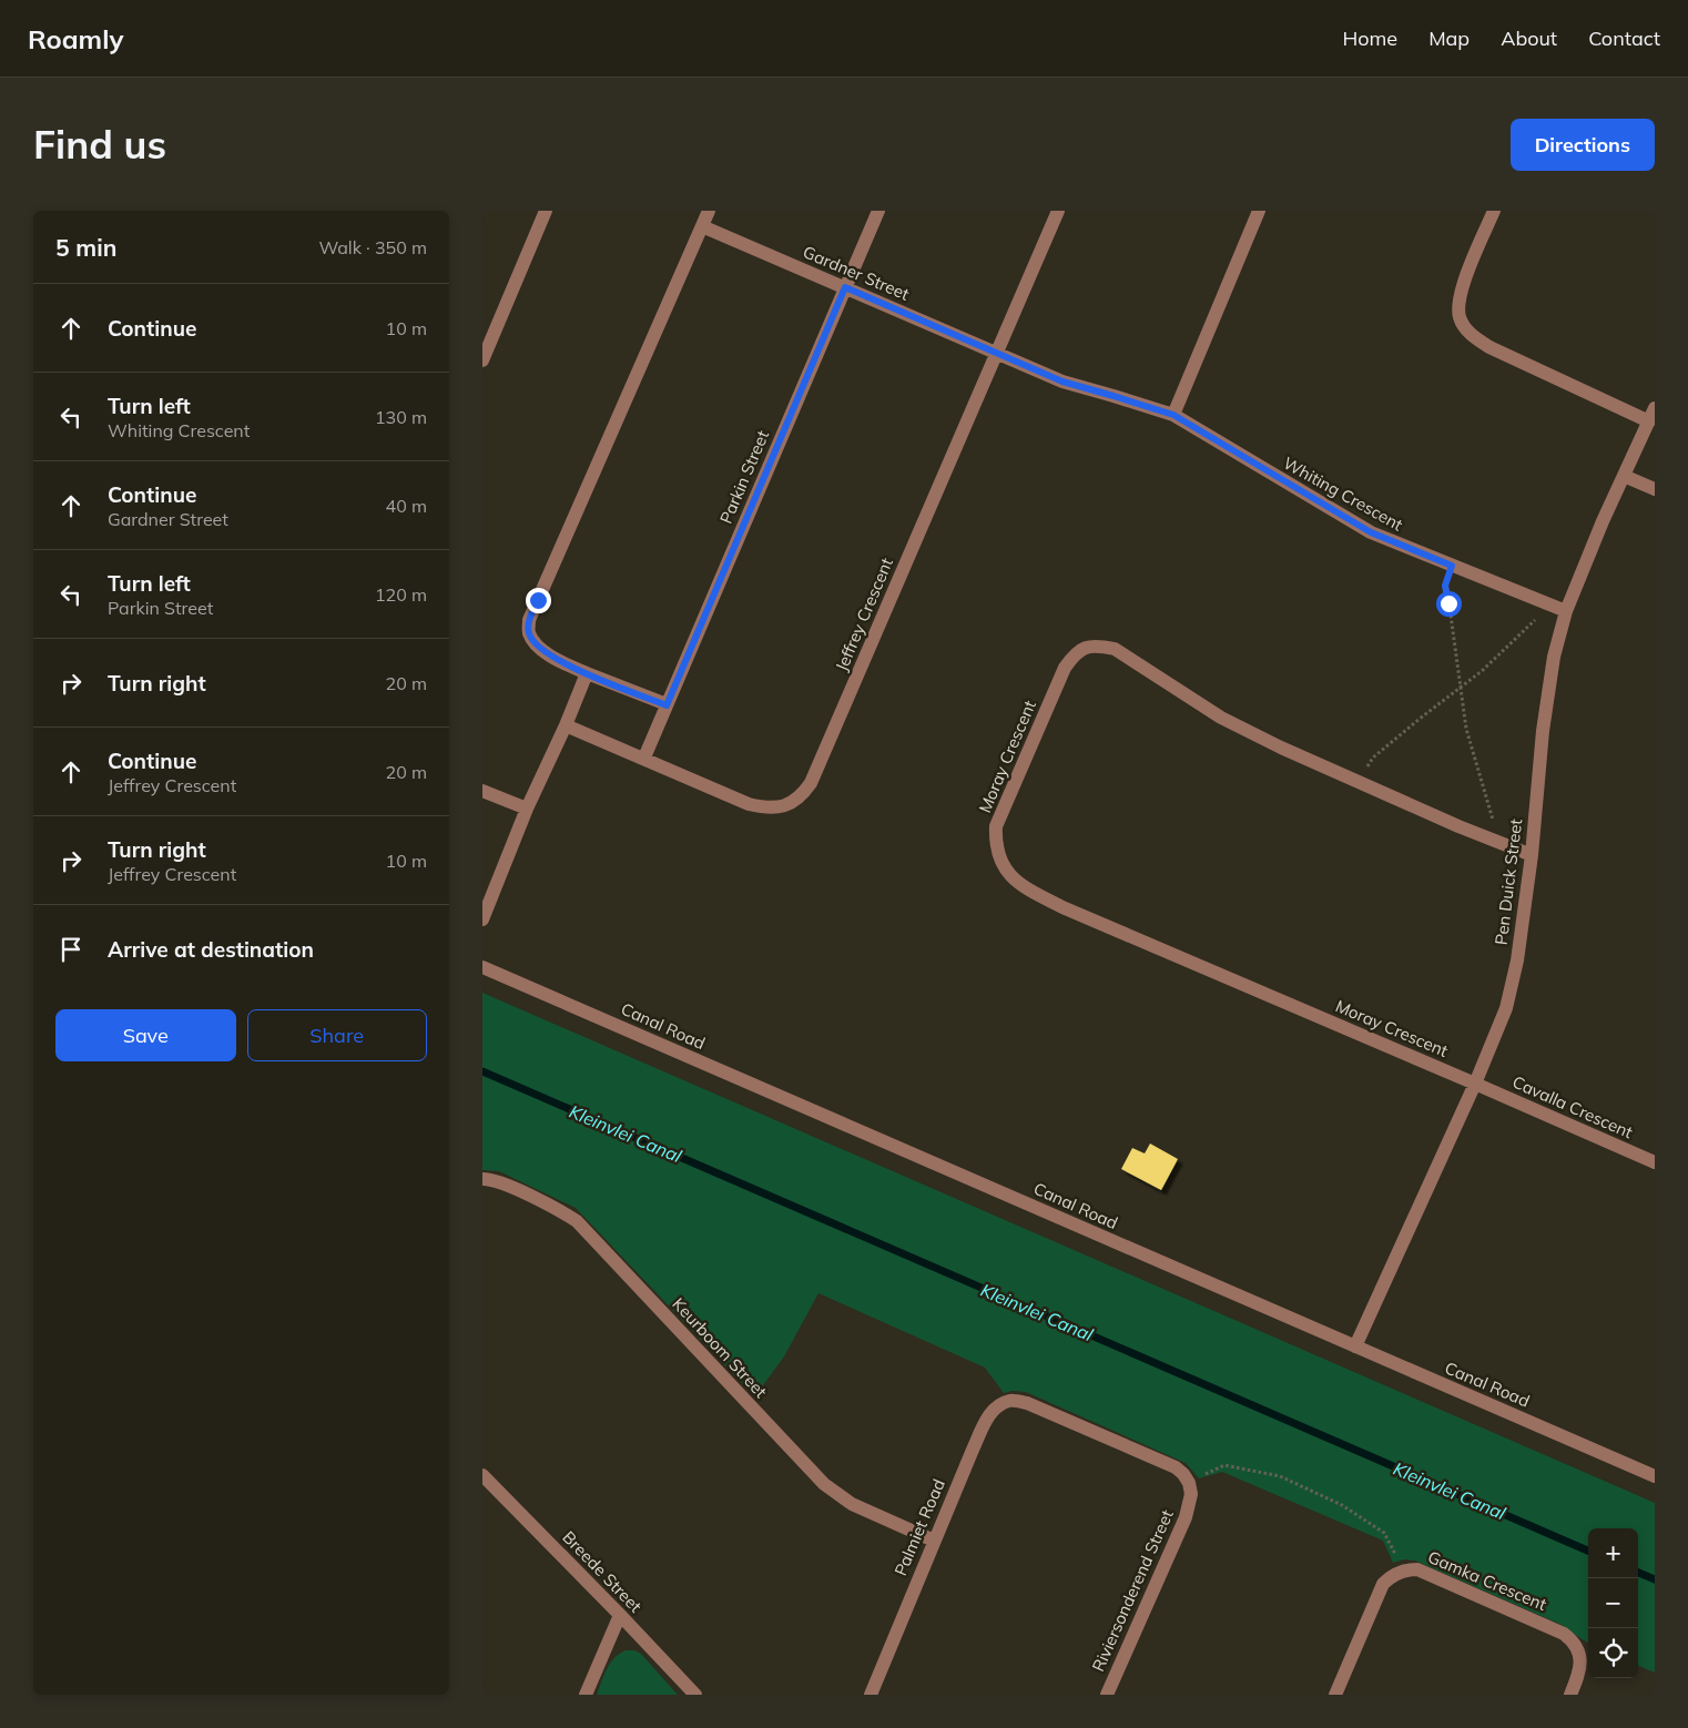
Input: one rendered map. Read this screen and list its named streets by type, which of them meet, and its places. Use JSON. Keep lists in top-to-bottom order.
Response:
{
  "streets": {
    "street": [
      "Gardner Street",
      "Parkin Street",
      "Whiting Crescent",
      "Jeffrey Crescent",
      "Moray Crescent",
      "Pen Duick Street",
      "Canal Road",
      "Cavalla Crescent",
      "Keurboom Street",
      "Palmiet Road",
      "Breede Street",
      "Gamka Crescent",
      "Riviersonderend Street"
    ]
  },
  "crossings": [
    ["Gardner Street", "Parkin Street"],
    ["Gardner Street", "Whiting Crescent"],
    ["Gardner Street", "Jeffrey Crescent"],
    ["Parkin Street", "Jeffrey Crescent"],
    ["Whiting Crescent", "Jeffrey Crescent"],
    ["Whiting Crescent", "Pen Duick Street"],
    ["Moray Crescent", "Pen Duick Street"],
    ["Moray Crescent", "Cavalla Crescent"],
    ["Pen Duick Street", "Canal Road"],
    ["Pen Duick Street", "Cavalla Crescent"],
    ["Keurboom Street", "Palmiet Road"],
    ["Palmiet Road", "Riviersonderend Street"]
  ],
  "water": ["Kleinvlei Canal"],
  "page": {
    "header": "Roamly",
    "nav": [
      "Home",
      "Map",
      "About",
      "Contact"
    ],
    "buttons": [
      "Directions",
      ["Save", "Share"]
    ],
    "title": "Find us",
    "heading": ["5 min", "Walk · 350 m"],
    "list": [
      ["Continue", "10 m"],
      ["Turn left", "Whiting Crescent", "130 m"],
      ["Continue", "Gardner Street", "40 m"],
      ["Turn left", "Parkin Street", "120 m"],
      ["Turn right", "20 m"],
      ["Continue", "Jeffrey Crescent", "20 m"],
      ["Turn right", "Jeffrey Crescent", "10 m"],
      "Arrive at destination"
    ],
    "map_buttons": ["+", "−"]
  }
}
